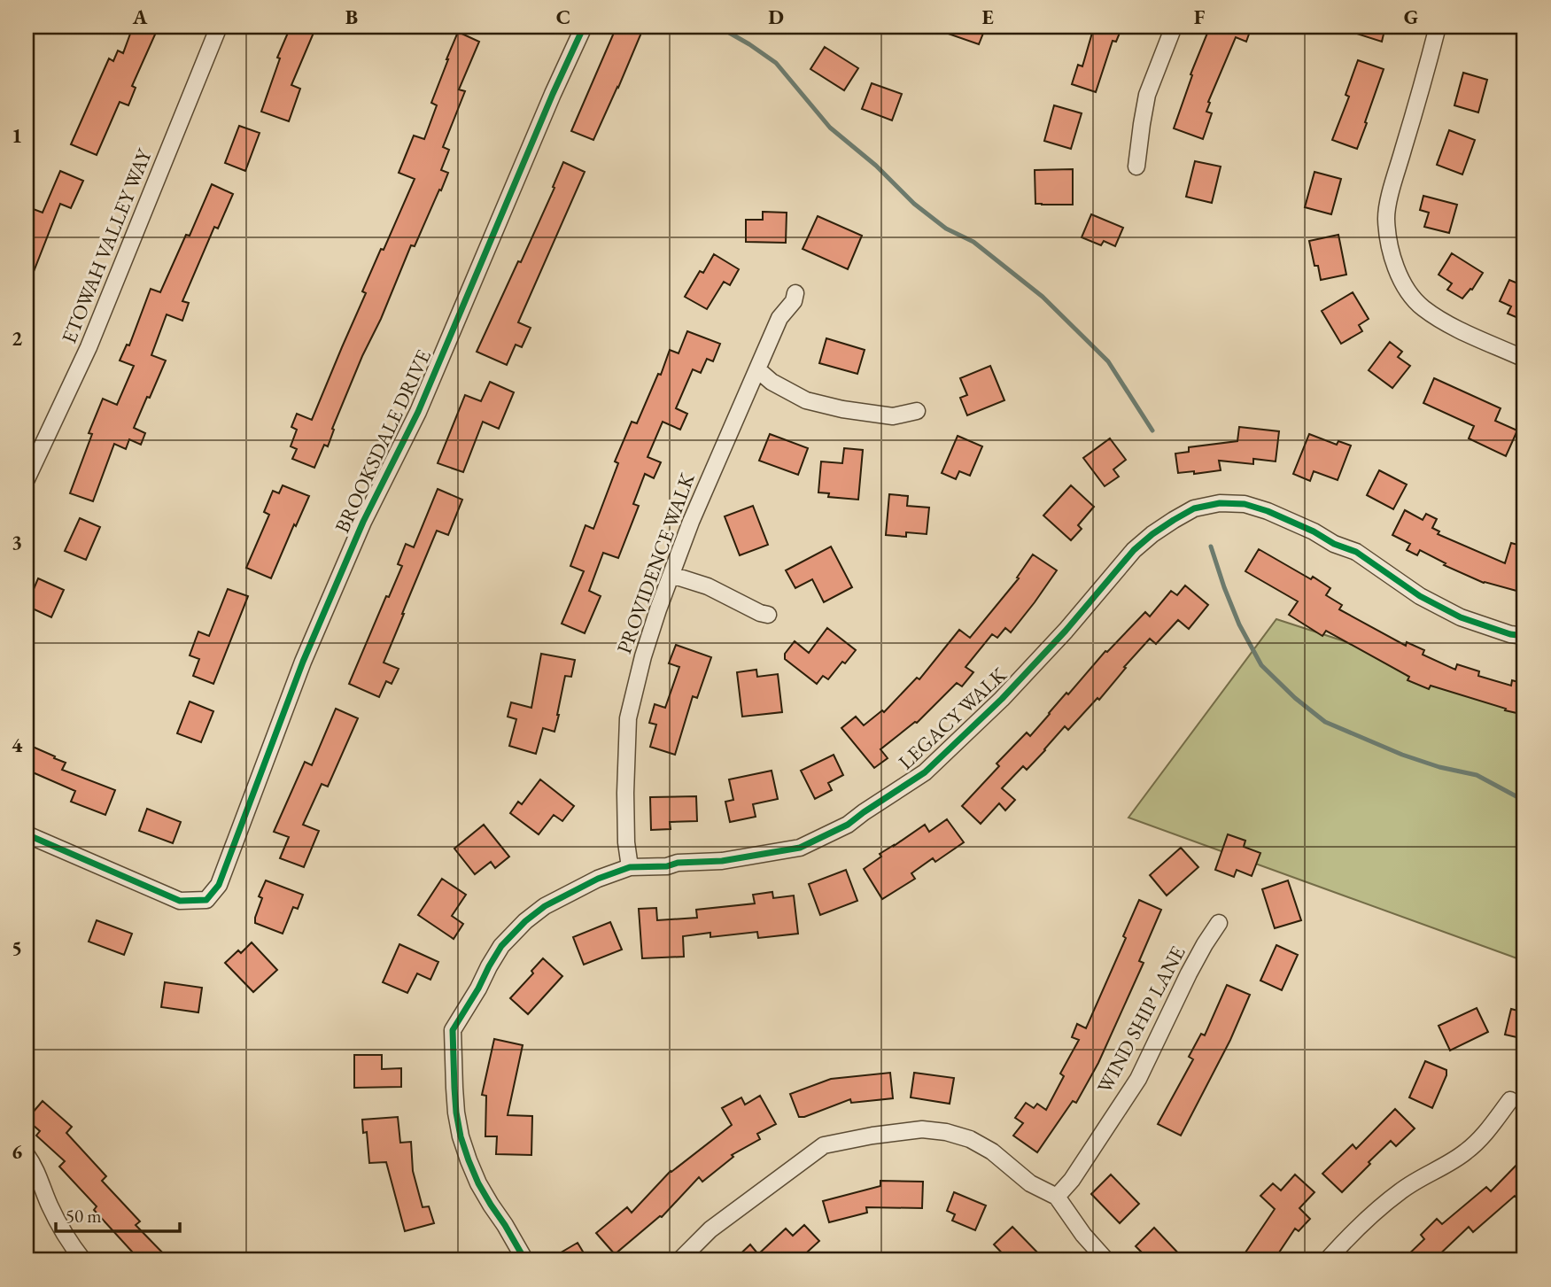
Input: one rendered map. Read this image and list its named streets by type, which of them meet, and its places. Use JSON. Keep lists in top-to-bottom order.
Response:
{
  "streets": {
    "street": [
      "ETOWAH VALLEY WAY",
      "BROOKSDALE DRIVE",
      "PROVIDENCE WALK",
      "LEGACY WALK",
      "WIND SHIP LANE"
    ]
  },
  "crossings": [
    ["PROVIDENCE WALK", "LEGACY WALK"]
  ],
  "scale_bar": "50 m",
  "grid": {
    "columns": [
      "A",
      "B",
      "C",
      "D",
      "E",
      "F",
      "G"
    ],
    "rows": [
      "1",
      "2",
      "3",
      "4",
      "5",
      "6"
    ]
  }
}
